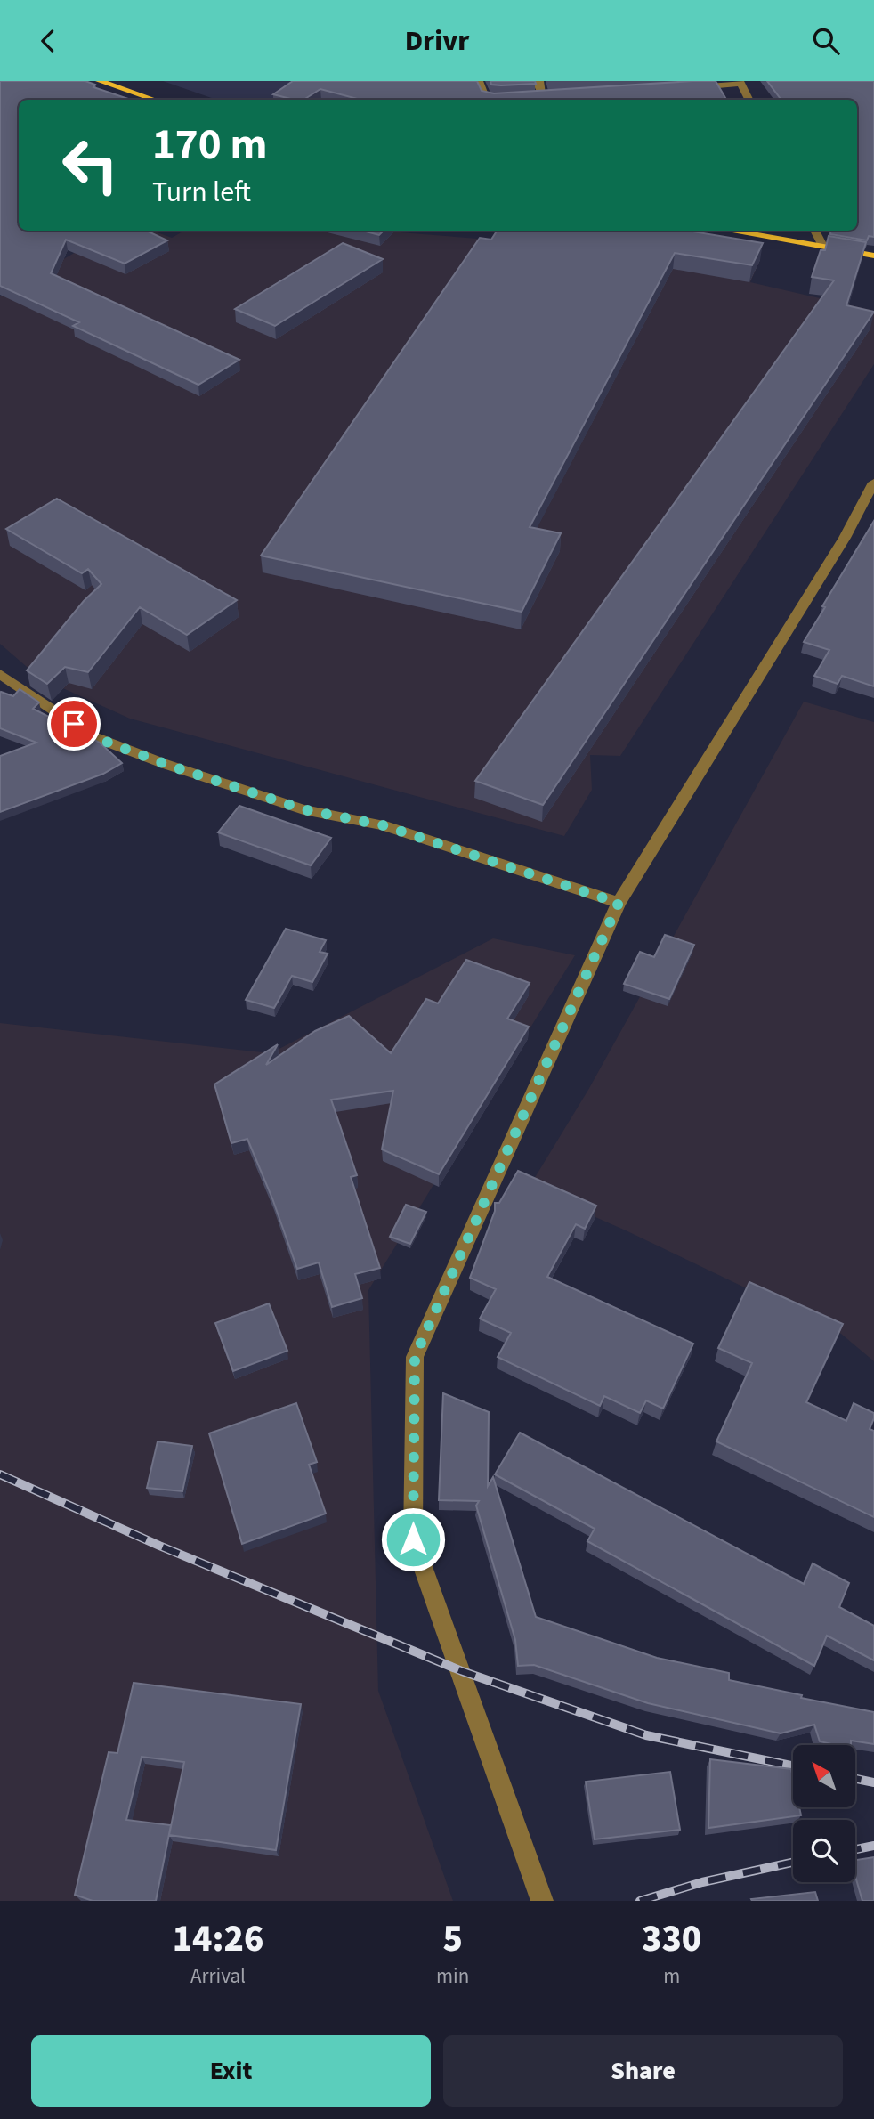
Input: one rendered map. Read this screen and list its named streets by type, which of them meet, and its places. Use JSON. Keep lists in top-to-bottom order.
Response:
{
  "north": "top left",
  "page": {
    "header": "Drivr",
    "turn": ["170 m", "Turn left"],
    "eta": [
      "14:26",
      "Arrival",
      "5",
      "min",
      "330",
      "m"
    ],
    "buttons": ["Exit", "Share"]
  }
}
